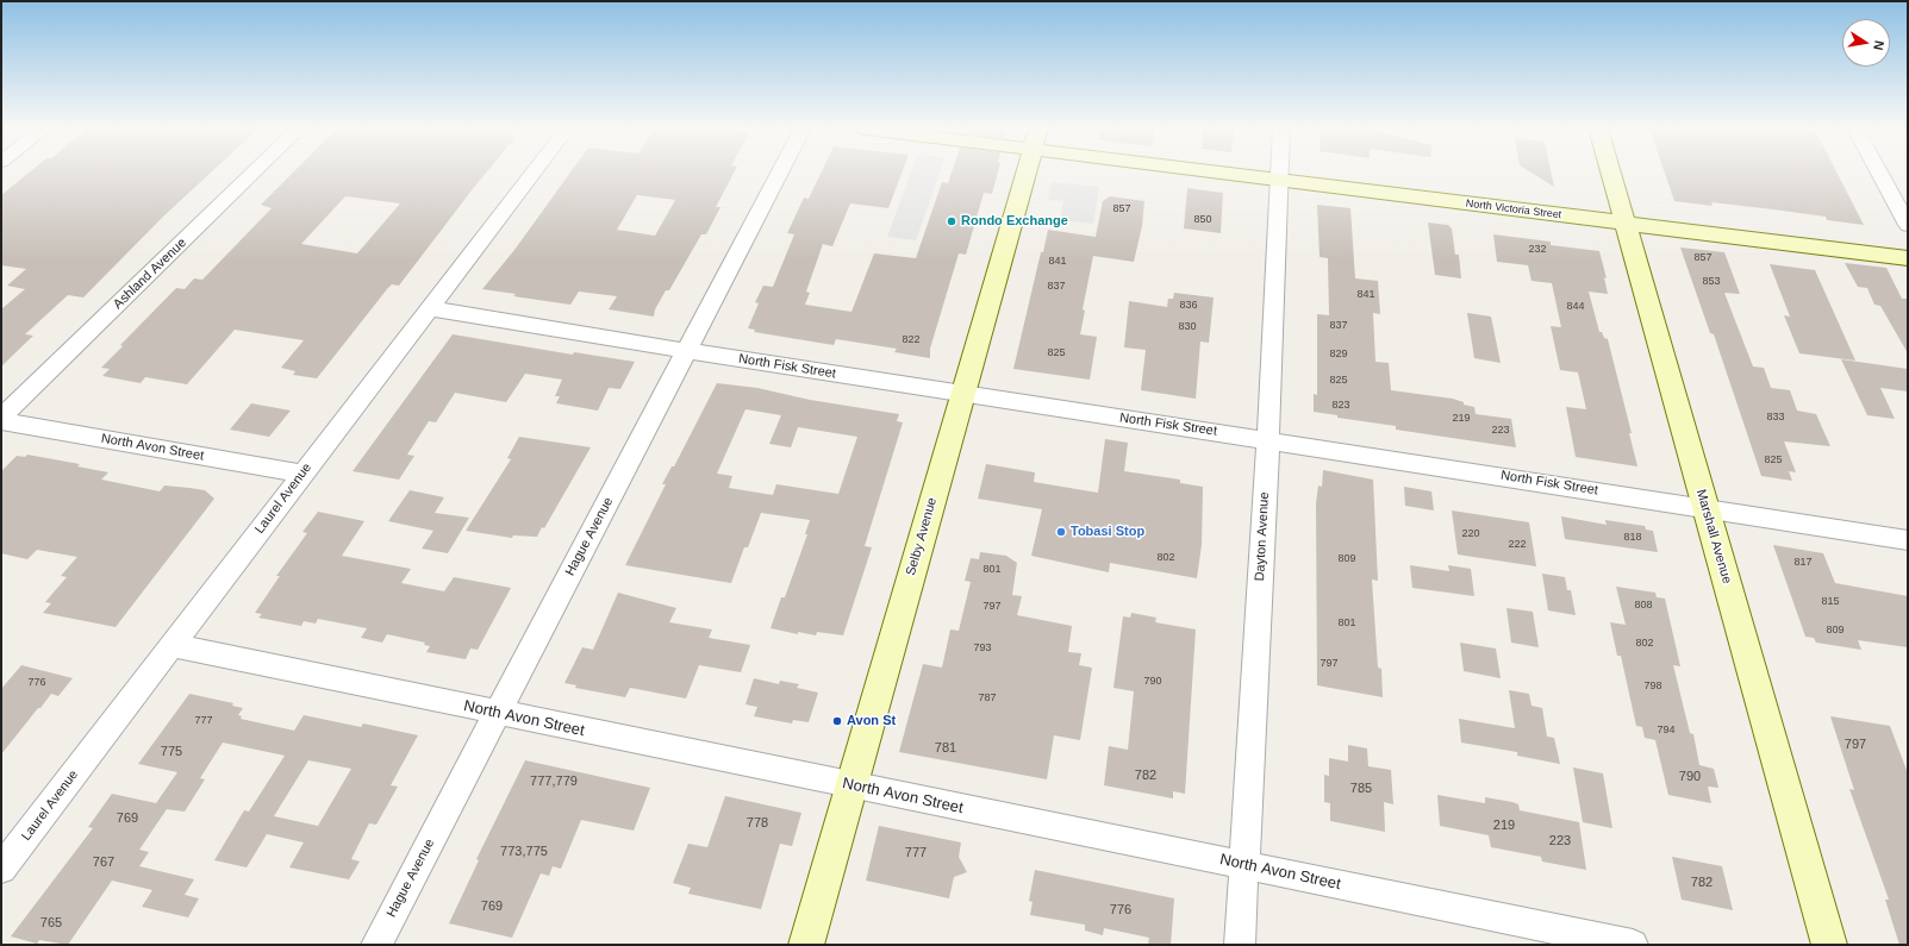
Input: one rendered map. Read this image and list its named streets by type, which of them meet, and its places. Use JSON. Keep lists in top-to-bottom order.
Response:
{
  "streets": {
    "street": [
      "North Victoria Street",
      "Ashland Avenue",
      "North Fisk Street",
      "North Avon Street",
      "Laurel Avenue",
      "Hague Avenue",
      "Selby Avenue",
      "Dayton Avenue",
      "Marshall Avenue"
    ]
  },
  "crossings": [
    ["North Victoria Street", "Dayton Avenue"],
    ["North Victoria Street", "Marshall Avenue"],
    ["Ashland Avenue", "North Avon Street"],
    ["North Fisk Street", "Laurel Avenue"],
    ["North Fisk Street", "Hague Avenue"],
    ["North Fisk Street", "Selby Avenue"],
    ["North Fisk Street", "Dayton Avenue"],
    ["North Fisk Street", "Marshall Avenue"],
    ["North Avon Street", "Laurel Avenue"],
    ["North Avon Street", "Hague Avenue"],
    ["North Avon Street", "Selby Avenue"],
    ["North Avon Street", "Dayton Avenue"]
  ],
  "places": ["Rondo Exchange", "Tobasi Stop", "Avon St"],
  "house_numbers": [
    "857",
    "850",
    "232",
    "857",
    "841",
    "853",
    "837",
    "841",
    "836",
    "844",
    "837",
    "830",
    "822",
    "825",
    "829",
    "825",
    "823",
    "833",
    "219",
    "223",
    "825",
    "220",
    "818",
    "222",
    "802",
    "809",
    "817",
    "801",
    "815",
    "808",
    "797",
    "801",
    "809",
    "802",
    "793",
    "797",
    "790",
    "776",
    "798",
    "787",
    "777",
    "794",
    "797",
    "781",
    "775",
    "782",
    "790",
    "777,779",
    "785",
    "769",
    "778",
    "219",
    "223",
    "773,775",
    "777",
    "767",
    "782",
    "769",
    "776",
    "765"
  ],
  "north": "right"
}
